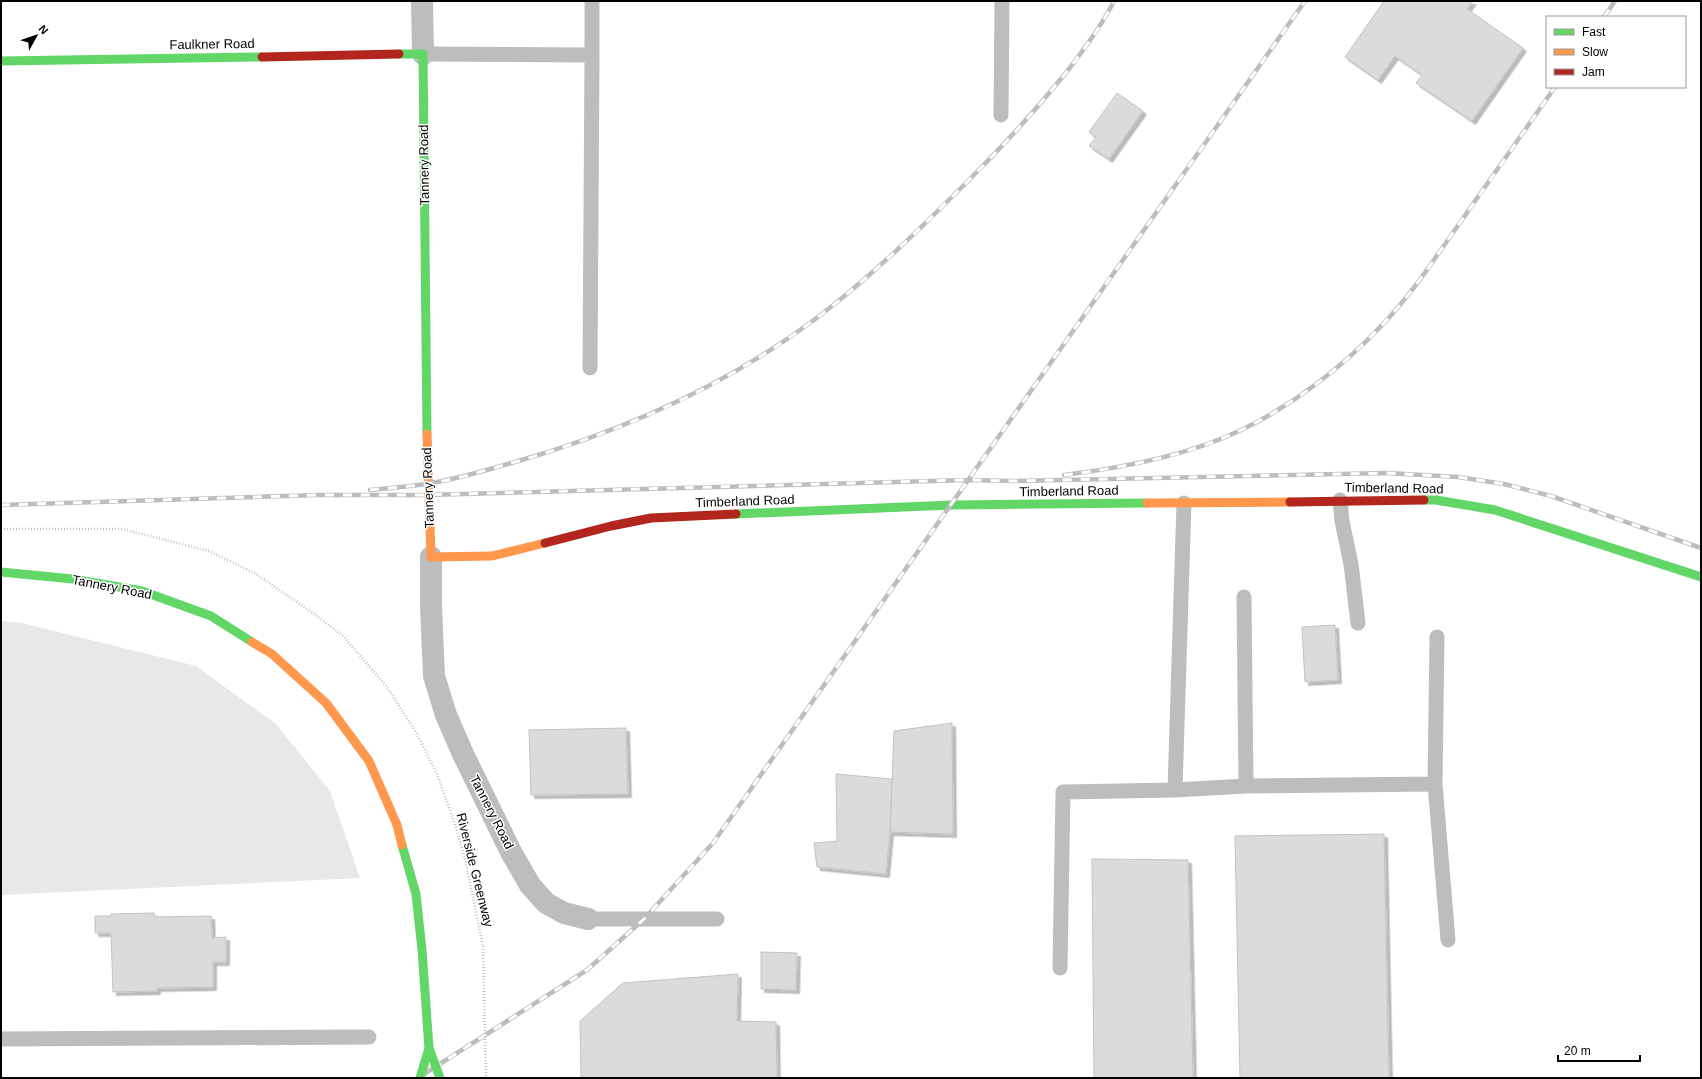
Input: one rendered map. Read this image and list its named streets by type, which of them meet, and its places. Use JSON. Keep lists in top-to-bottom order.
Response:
{
  "streets": {
    "street": ["Faulkner Road", "Tannery Road", "Timberland Road"],
    "path": ["Riverside Greenway"]
  },
  "crossings": [
    ["Faulkner Road", "Tannery Road"],
    ["Tannery Road", "Timberland Road"]
  ],
  "legend": ["Fast", "Slow", "Jam"],
  "scale_bar": "20 m",
  "north": "top right"
}
